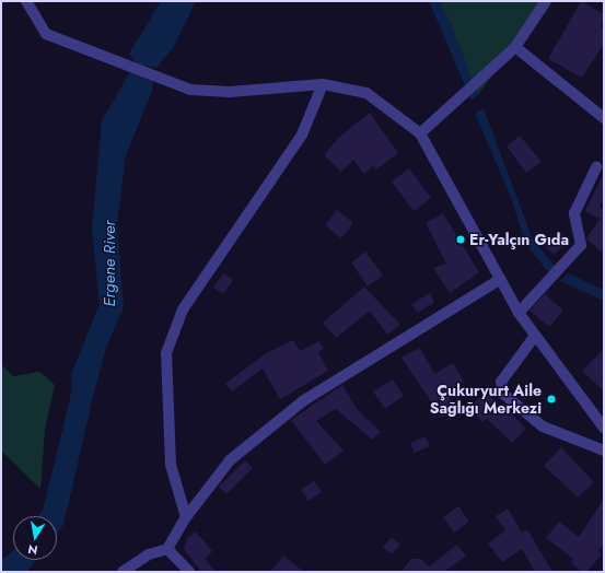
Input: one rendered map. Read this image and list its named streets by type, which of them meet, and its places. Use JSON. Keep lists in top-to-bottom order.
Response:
{
  "water": ["Ergene River"],
  "places": ["Er-Yalçın Gıda", "Çukuryurt Aile Sağlığı Merkezi"],
  "north": "bottom"
}
